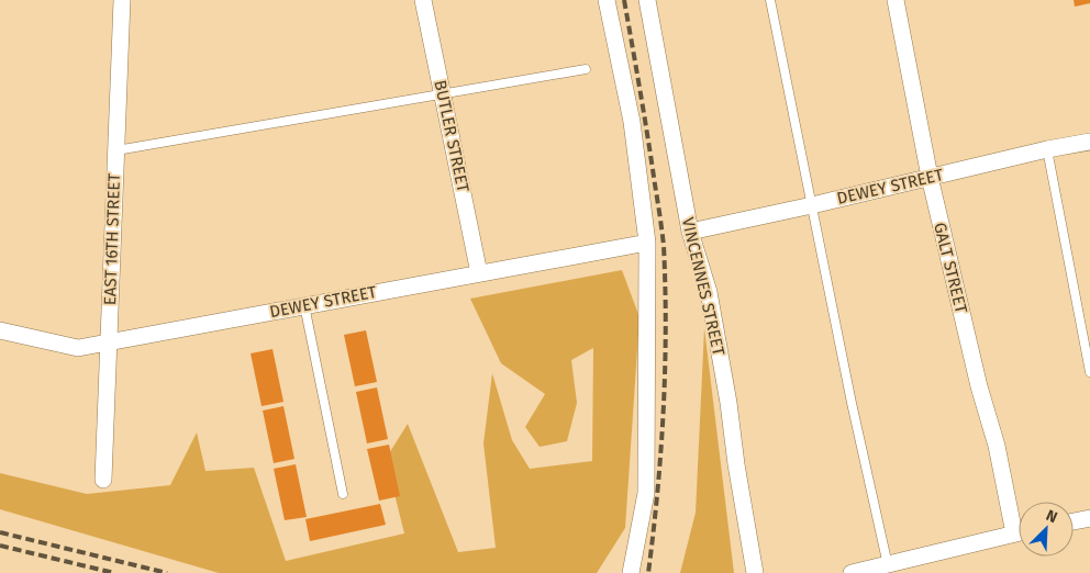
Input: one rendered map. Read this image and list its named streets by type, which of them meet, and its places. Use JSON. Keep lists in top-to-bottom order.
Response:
{
  "streets": {
    "street": [
      "BUTLER STREET",
      "DEWEY STREET",
      "EAST 16TH STREET",
      "GALT STREET",
      "VINCENNES STREET"
    ]
  },
  "crossings": [
    ["BUTLER STREET", "DEWEY STREET"],
    ["DEWEY STREET", "EAST 16TH STREET"],
    ["DEWEY STREET", "GALT STREET"],
    ["DEWEY STREET", "VINCENNES STREET"]
  ],
  "north": "top right"
}
